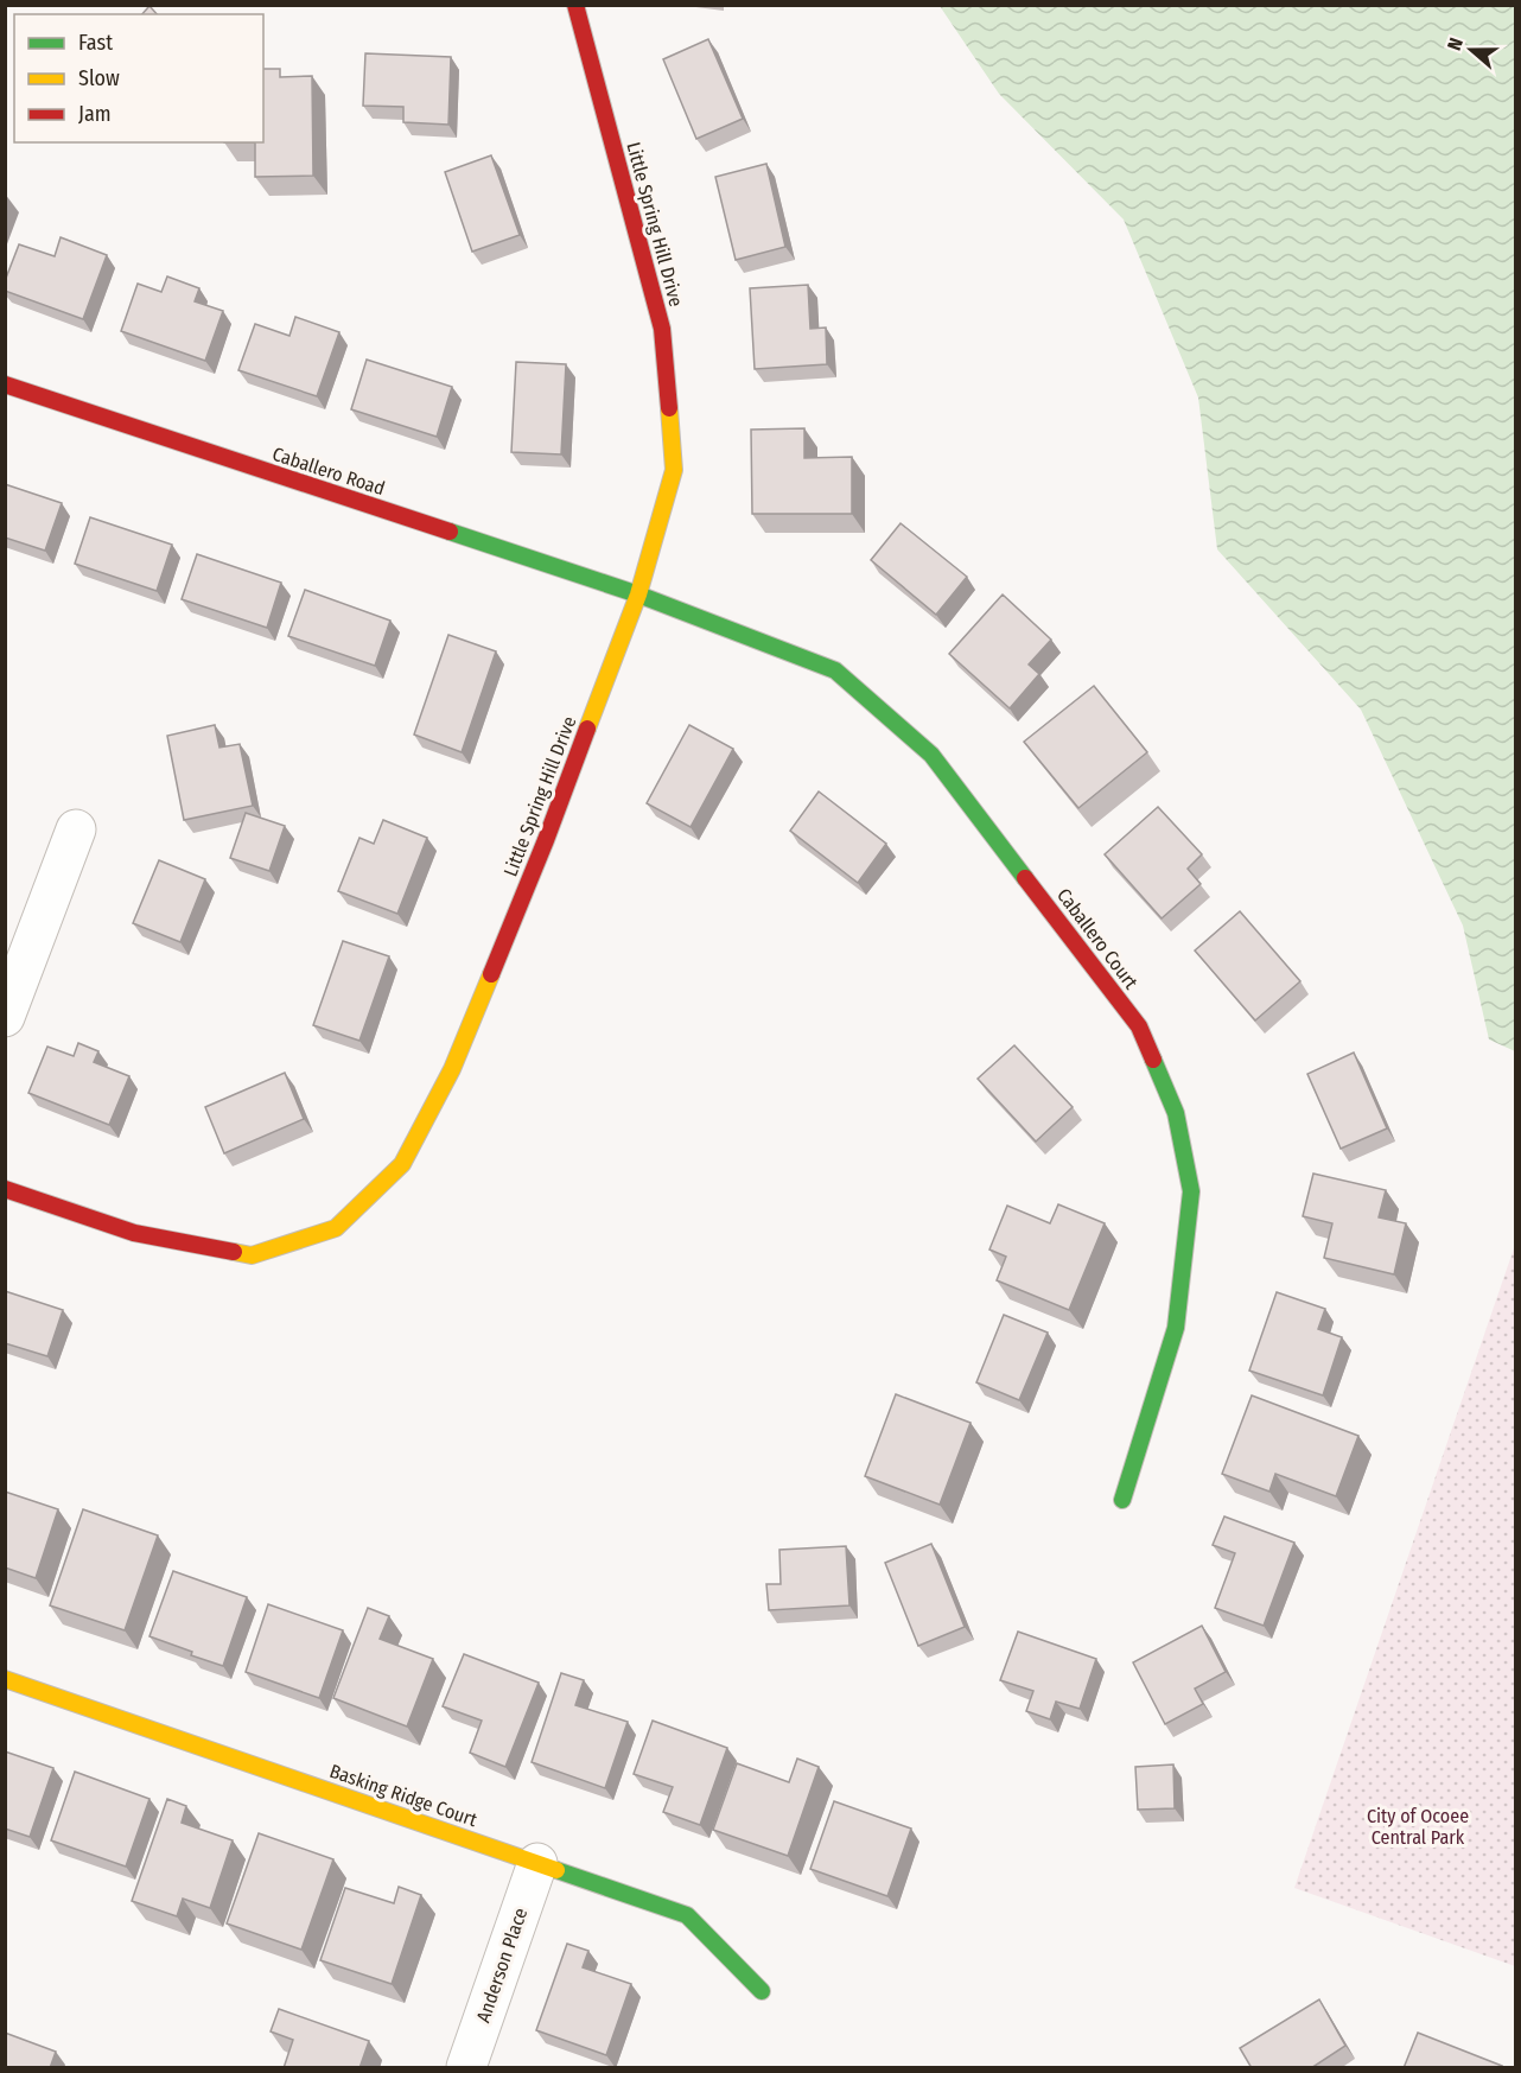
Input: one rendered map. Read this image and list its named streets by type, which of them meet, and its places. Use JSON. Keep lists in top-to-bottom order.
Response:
{
  "streets": {
    "street": [
      "Little Spring Hill Drive",
      "Caballero Road",
      "Caballero Court",
      "Basking Ridge Court",
      "Anderson Place"
    ]
  },
  "crossings": [
    ["Little Spring Hill Drive", "Caballero Road"],
    ["Little Spring Hill Drive", "Caballero Court"],
    ["Caballero Road", "Caballero Court"],
    ["Basking Ridge Court", "Anderson Place"]
  ],
  "parks": ["City of Ocoee Central Park"],
  "legend": ["Fast", "Slow", "Jam"],
  "north": "left"
}
